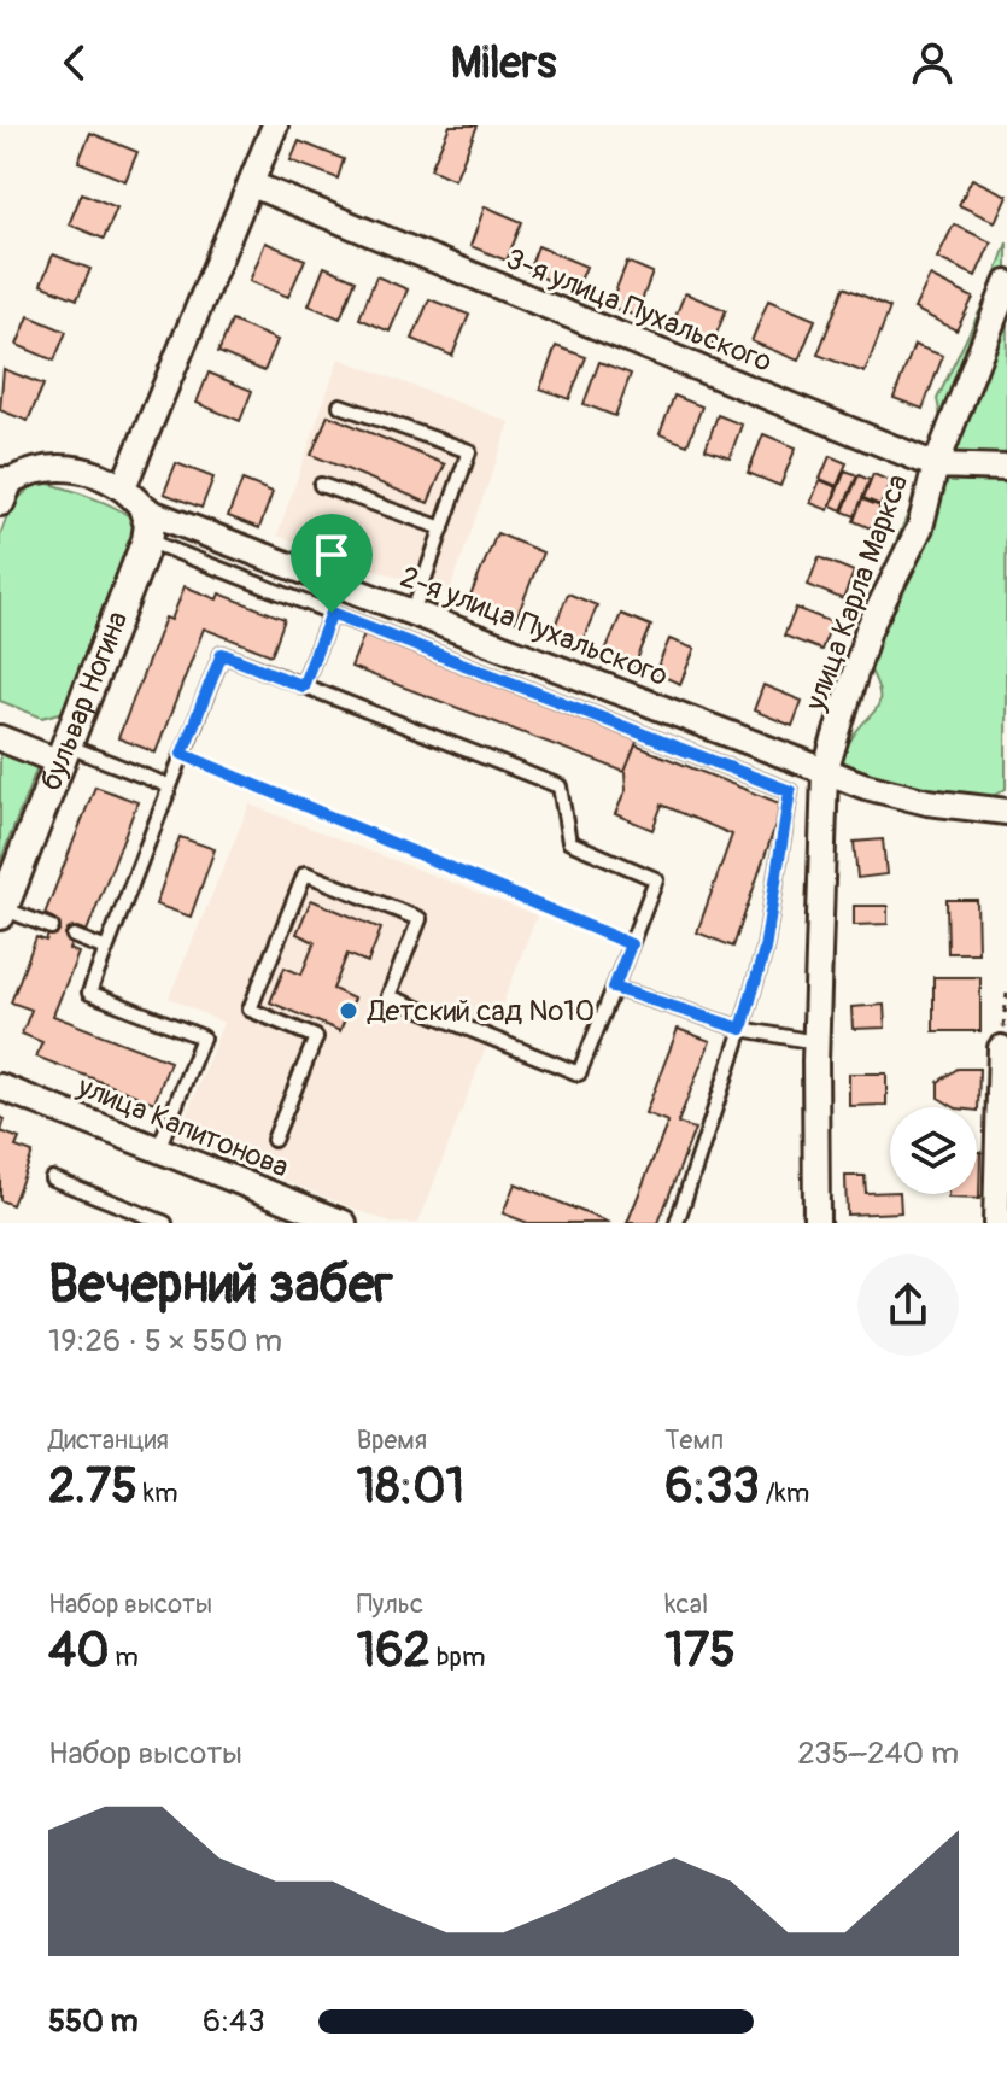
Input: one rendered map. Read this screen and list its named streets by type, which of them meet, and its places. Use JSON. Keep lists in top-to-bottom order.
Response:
{
  "streets": {
    "street": [
      "3-я улица Пухальского",
      "улица Карла Маркса",
      "2-я улица Пухальского",
      "бульвар Ногина",
      "улица Капитонова"
    ]
  },
  "crossings": [
    ["3-я улица Пухальского", "улица Карла Маркса"],
    ["улица Карла Маркса", "2-я улица Пухальского"]
  ],
  "places": ["Детский сад №10"],
  "page": {
    "header": "Milers",
    "heading": ["Вечерний забег", "19:26 · 5 × 550 m"],
    "stats": [
      ["Дистанция", "2.75 km"],
      ["Время", "18:01"],
      ["Темп", "6:33 /km"],
      ["Набор высоты", "40 m"],
      ["Пульс", "162 bpm"],
      ["kcal", "175"]
    ],
    "chart": ["Набор высоты", "235–240 m"],
    "list": [
      {
        "name": "550 m",
        "note": "6:43"
      }
    ]
  }
}
